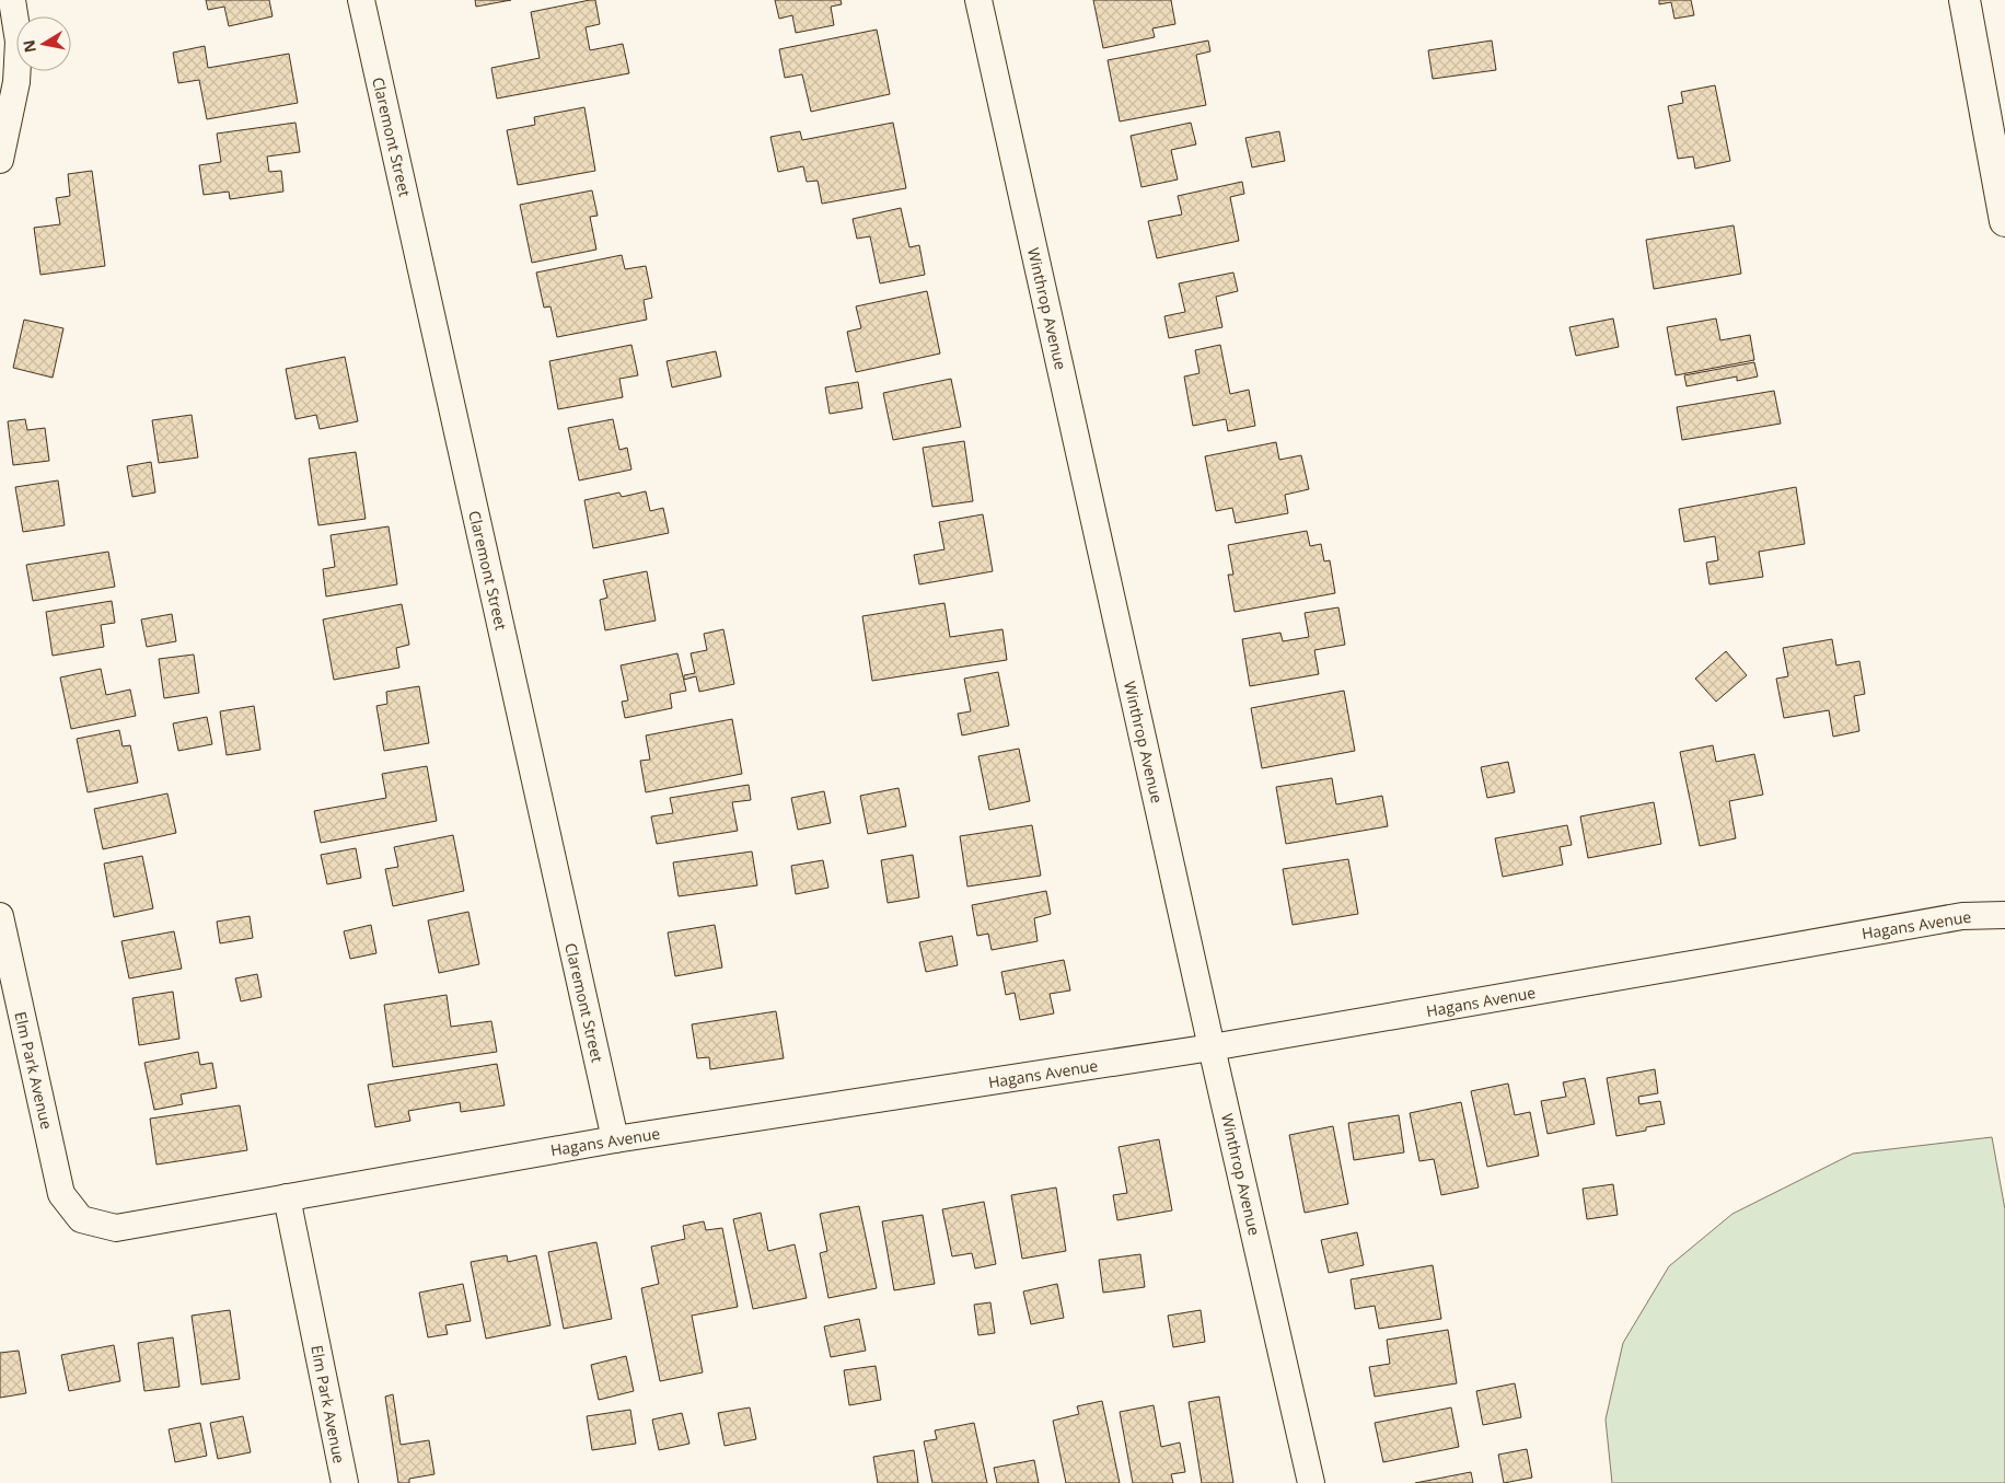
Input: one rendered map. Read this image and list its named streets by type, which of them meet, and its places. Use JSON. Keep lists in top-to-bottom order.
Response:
{
  "streets": {
    "street": [
      "Claremont Street",
      "Winthrop Avenue",
      "Hagans Avenue",
      "Elm Park Avenue"
    ]
  },
  "crossings": [
    ["Claremont Street", "Hagans Avenue"],
    ["Winthrop Avenue", "Hagans Avenue"],
    ["Hagans Avenue", "Elm Park Avenue"]
  ],
  "north": "left"
}
